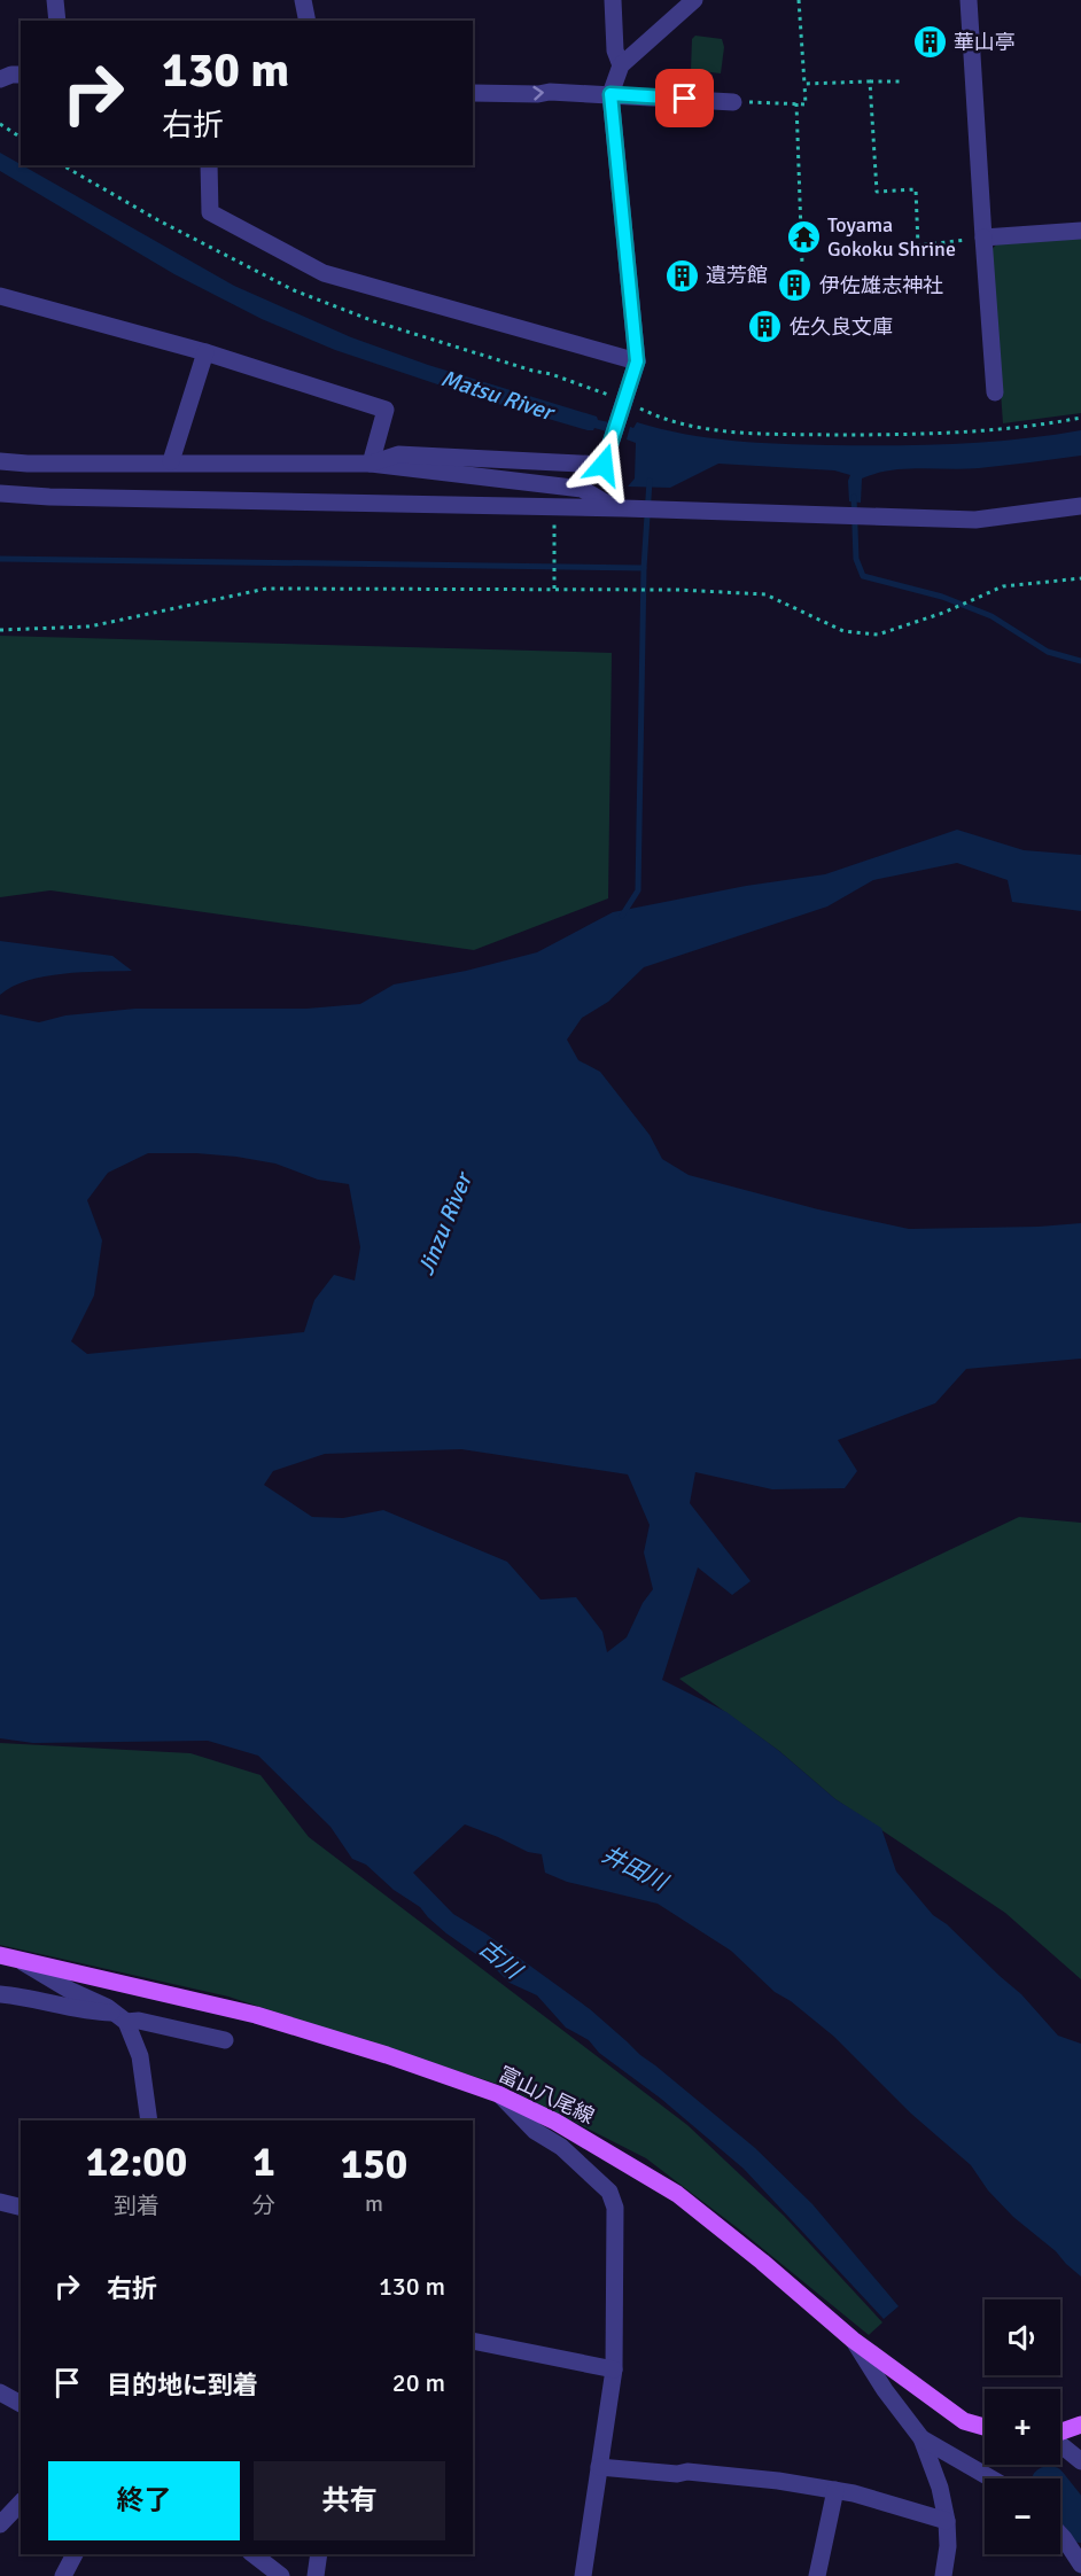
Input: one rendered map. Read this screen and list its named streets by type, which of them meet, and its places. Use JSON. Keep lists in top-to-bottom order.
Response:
{
  "streets": {
    "main road": ["富山八尾線"]
  },
  "water": [
    "Matsu River",
    "Jinzu River",
    "井田川",
    "古川"
  ],
  "places": {
    "building": [
      "華山亭",
      "遺芳館",
      "伊佐雄志神社",
      "佐久良文庫"
    ],
    "temple": ["Toyama Gokoku Shrine"]
  },
  "page": {
    "turn": ["130 m", "右折"],
    "eta": [
      "12:00",
      "到着",
      "1",
      "分",
      "150",
      "m"
    ],
    "list": [
      {
        "name": "右折",
        "value": "130 m"
      },
      {
        "name": "目的地に到着",
        "value": "20 m"
      }
    ],
    "map_buttons": ["+", "−"],
    "buttons": ["終了", "共有"]
  }
}
